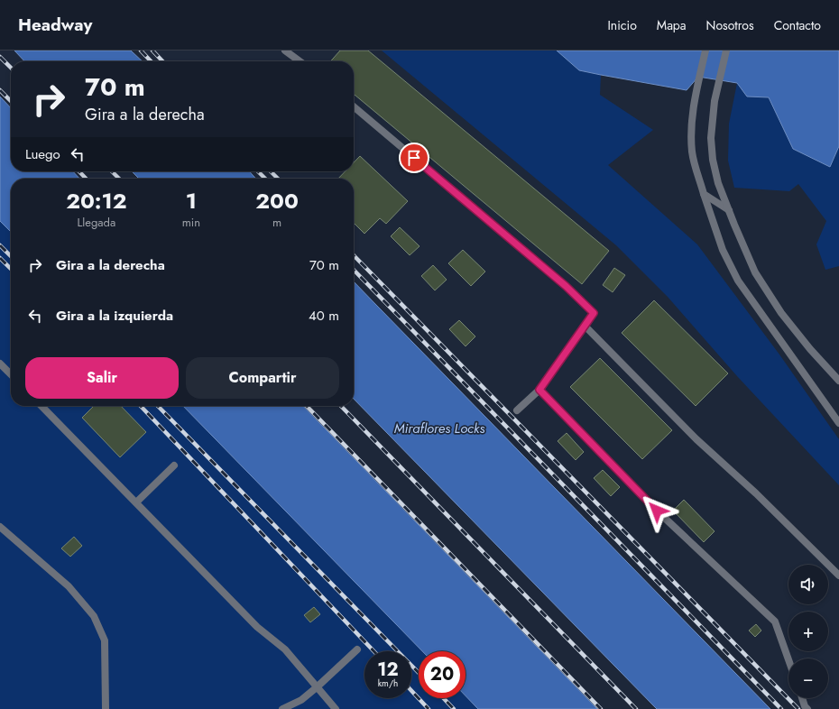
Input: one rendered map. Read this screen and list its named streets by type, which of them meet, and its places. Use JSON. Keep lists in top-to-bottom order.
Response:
{
  "water": ["Miraflores Locks"],
  "page": {
    "header": "Headway",
    "nav": [
      "Inicio",
      "Mapa",
      "Nosotros",
      "Contacto"
    ],
    "turn": ["70 m", "Gira a la derecha"],
    "then": "Luego",
    "eta": [
      "20:12",
      "Llegada",
      "1",
      "min",
      "200",
      "m"
    ],
    "list": [
      {
        "name": "Gira a la derecha",
        "value": "70 m"
      },
      {
        "name": "Gira a la izquierda",
        "value": "40 m"
      }
    ],
    "buttons": ["Salir", "Compartir"],
    "map_buttons": ["+", "−"],
    "speed": "12 km/h",
    "limit": "20"
  }
}
